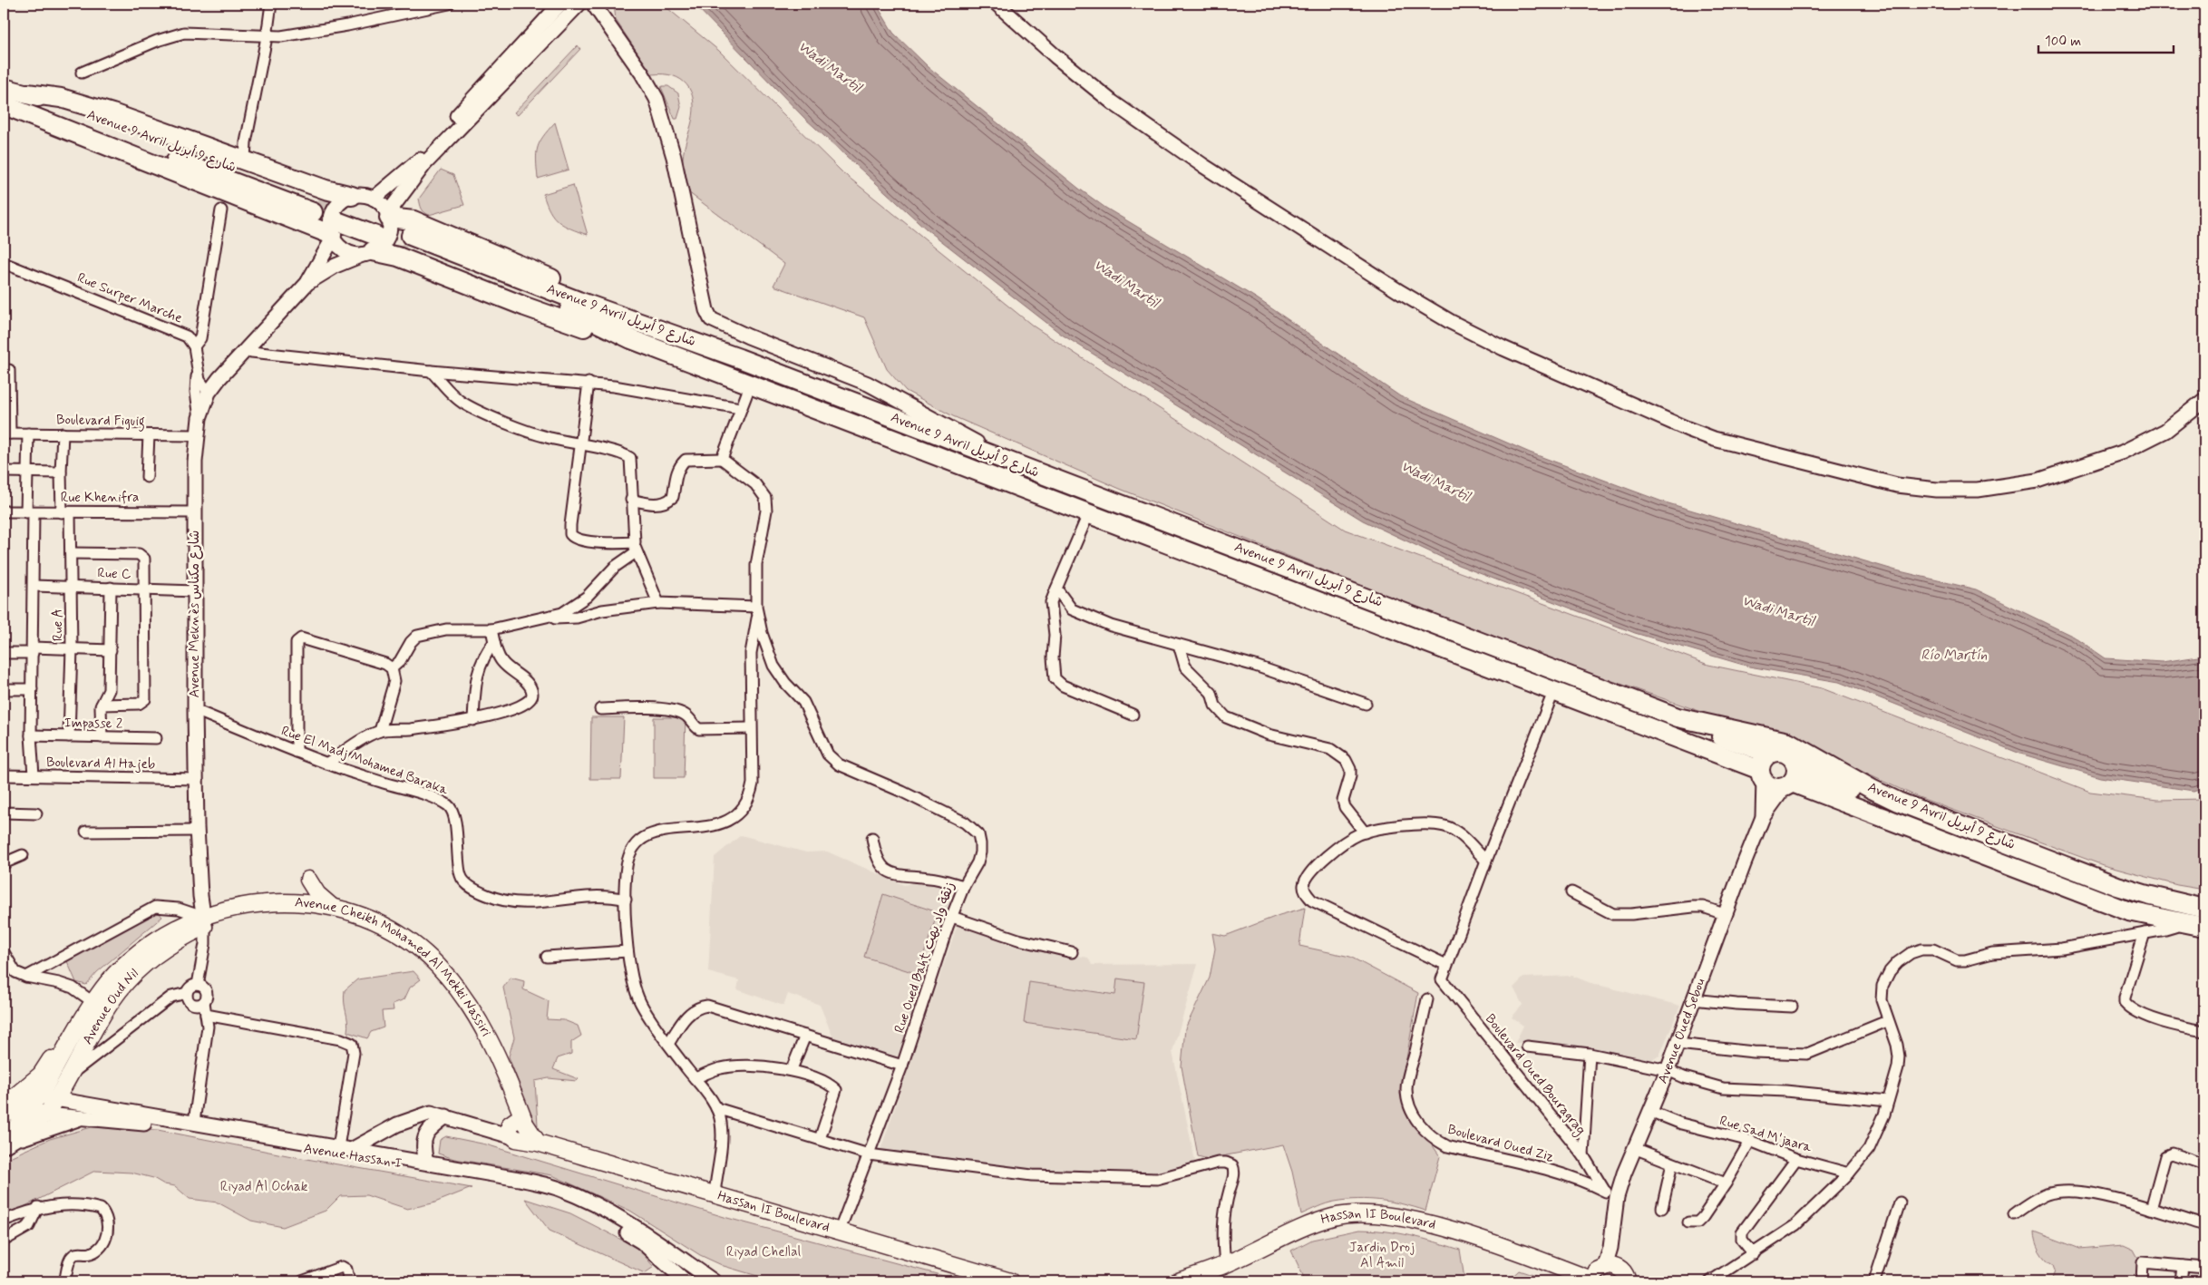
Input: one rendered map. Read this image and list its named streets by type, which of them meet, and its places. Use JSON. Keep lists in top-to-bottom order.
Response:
{
  "streets": {
    "highway": ["Avenue 9 Avril شارع 9 أبريل"],
    "main road": ["Avenue Cheikh Mohamed Al Mekki Nassiri", "Avenue Oud Nil", "Hassan II Boulevard"],
    "street": [
      "Rue Surper Marche",
      "Boulevard Figuig",
      "Rue Khenifra",
      "Rue C",
      "Avenue Meknès شارع مكناس",
      "Rue A",
      "Impasse 2",
      "Rue El Madj Mohamed Baraka",
      "Boulevard Al Hajeb",
      "Rue Oued Baht زنقة واد بهت",
      "Avenue Oued Sebou",
      "Boulevard Oued Bouragrag",
      "Rue Sad M'jaara",
      "Boulevard Oued Ziz",
      "Avenue Hassan I"
    ]
  },
  "crossings": [
    ["Avenue 9 Avril شارع 9 أبريل", "Avenue Oued Sebou"],
    ["Boulevard Figuig", "Avenue Meknès شارع مكناس"],
    ["Boulevard Figuig", "Rue A"],
    ["Rue Khenifra", "Avenue Meknès شارع مكناس"],
    ["Rue Khenifra", "Rue A"],
    ["Rue C", "Avenue Meknès شارع مكناس"],
    ["Rue C", "Rue A"],
    ["Avenue Meknès شارع مكناس", "Rue El Madj Mohamed Baraka"],
    ["Avenue Meknès شارع مكناس", "Boulevard Al Hajeb"],
    ["Avenue Meknès شارع مكناس", "Avenue Cheikh Mohamed Al Mekki Nassiri"],
    ["Avenue Meknès شارع مكناس", "Avenue Oud Nil"],
    ["Rue A", "Impasse 2"],
    ["Rue Oued Baht زنقة واد بهت", "Hassan II Boulevard"],
    ["Avenue Cheikh Mohamed Al Mekki Nassiri", "Avenue Oud Nil"],
    ["Avenue Cheikh Mohamed Al Mekki Nassiri", "Hassan II Boulevard"],
    ["Avenue Oud Nil", "Avenue Hassan I"],
    ["Avenue Oued Sebou", "Rue Sad M'jaara"],
    ["Avenue Oued Sebou", "Boulevard Oued Ziz"],
    ["Avenue Oued Sebou", "Hassan II Boulevard"],
    ["Boulevard Oued Bouragrag", "Boulevard Oued Ziz"],
    ["Avenue Hassan I", "Hassan II Boulevard"]
  ],
  "water": ["Wadi Martil", "Río Martín"],
  "parks": ["Riyad Al Ochak", "Jardin Droj Al Amil", "Riyad Chellal"],
  "scale_bar": "100 m"
}
